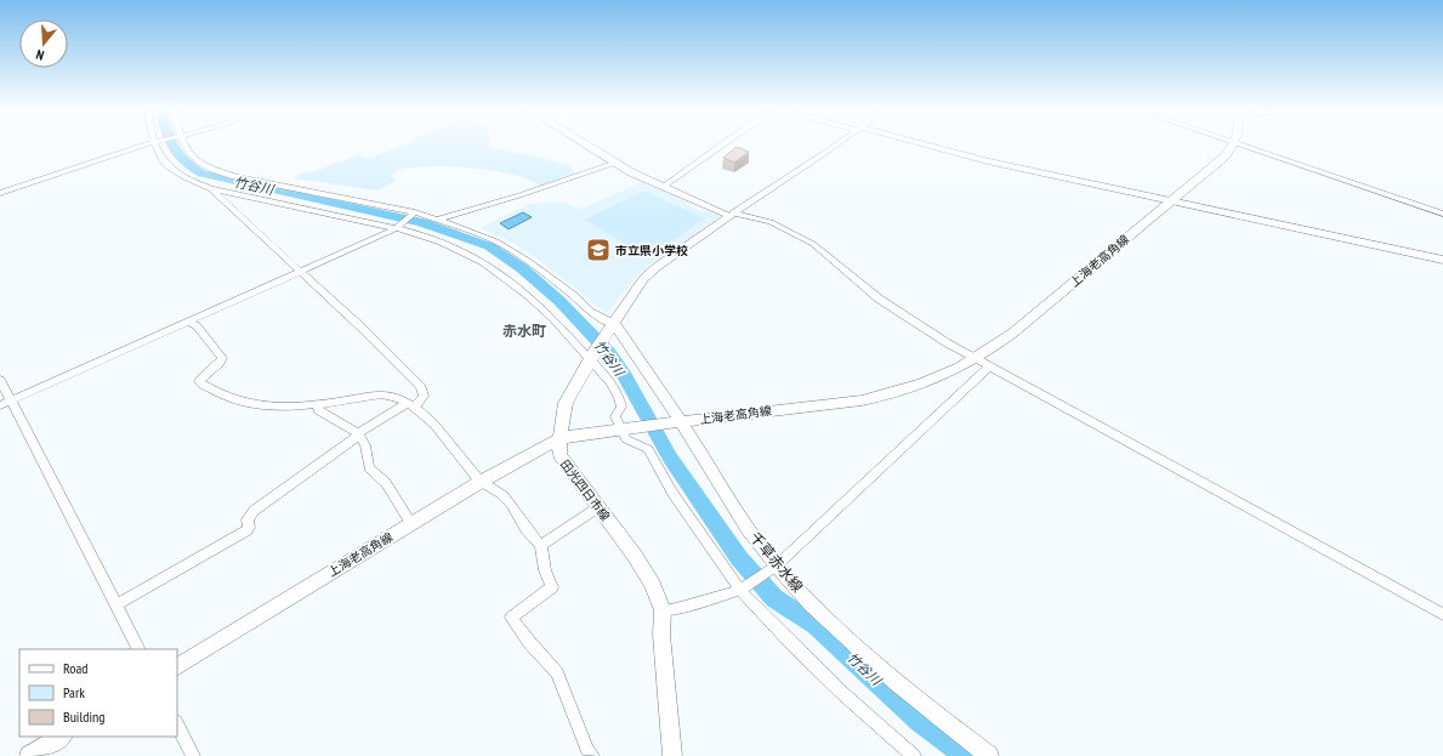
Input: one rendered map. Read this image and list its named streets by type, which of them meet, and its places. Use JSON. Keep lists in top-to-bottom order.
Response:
{
  "streets": {
    "main road": ["上海老高角線", "田光四日市線", "千草赤水線"]
  },
  "crossings": [
    ["上海老高角線", "田光四日市線"],
    ["上海老高角線", "千草赤水線"],
    ["田光四日市線", "千草赤水線"]
  ],
  "districts": ["赤水町"],
  "water": ["竹谷川"],
  "places": {
    "school or university": ["市立県小学校"]
  },
  "legend": ["Road", "Park", "Building"],
  "north": "bottom"
}
